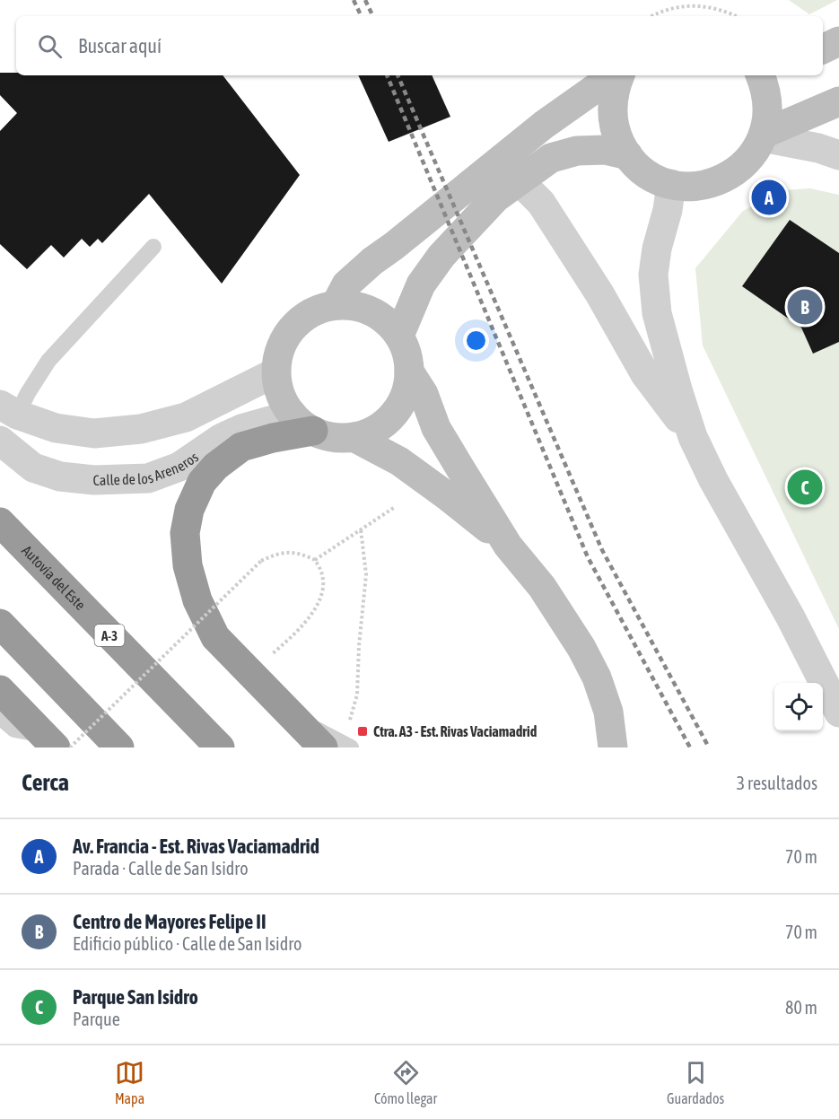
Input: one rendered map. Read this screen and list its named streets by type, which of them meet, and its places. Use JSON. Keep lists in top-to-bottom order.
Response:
{
  "streets": {
    "highway": ["Autovía del Este", "A-3"],
    "street": ["Calle de los Areneros"]
  },
  "places": {
    "transit": ["Ctra. A3 - Est. Rivas Vaciamadrid"]
  },
  "page": {
    "search": "Buscar aquí",
    "pins": ["A", "B", "C"],
    "heading": ["Cerca", "3 resultados"],
    "list": [
      {
        "mark": "A",
        "name": "Av. Francia - Est. Rivas Vaciamadrid",
        "note": "Parada · Calle de San Isidro",
        "value": "70 m"
      },
      {
        "mark": "B",
        "name": "Centro de Mayores Felipe II",
        "note": "Edificio público · Calle de San Isidro",
        "value": "70 m"
      },
      {
        "mark": "C",
        "name": "Parque San Isidro",
        "note": "Parque",
        "value": "80 m"
      }
    ],
    "nav": ["Mapa", "Cómo llegar", "Guardados"]
  }
}
